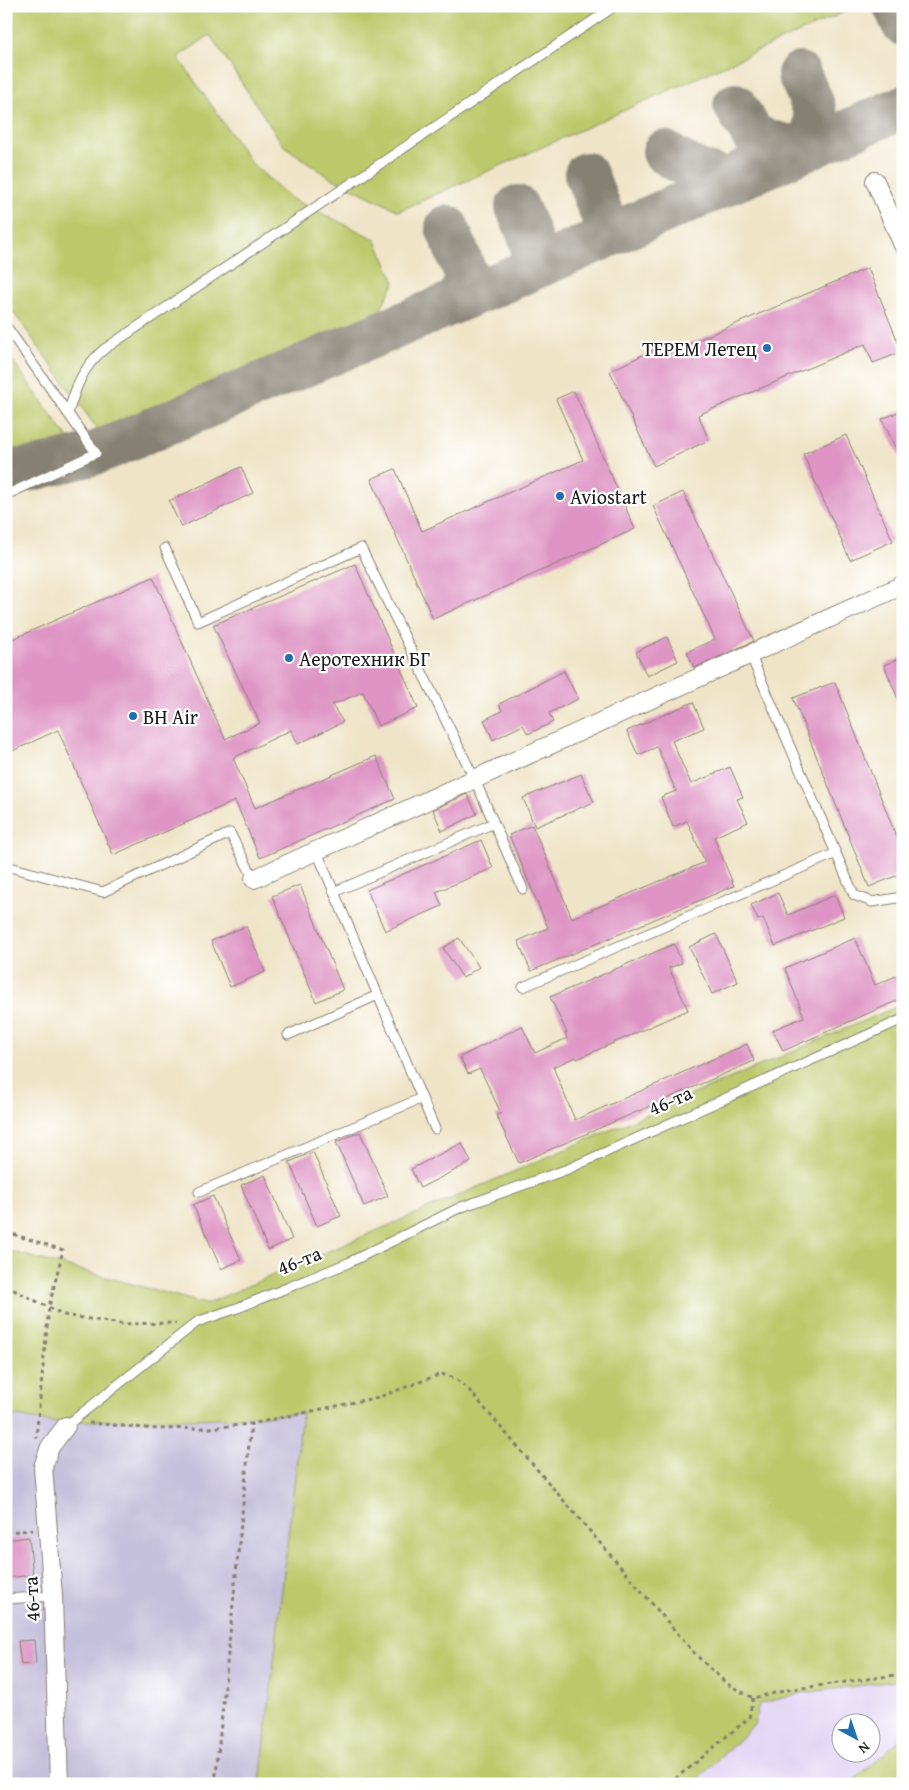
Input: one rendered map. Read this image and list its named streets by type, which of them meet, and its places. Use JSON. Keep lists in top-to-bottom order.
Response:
{
  "streets": {
    "street": ["46-та"]
  },
  "places": [
    "ТЕРЕМ Летец",
    "Aviostart",
    "Аеротехник БГ",
    "BH Air"
  ],
  "north": "bottom right"
}
